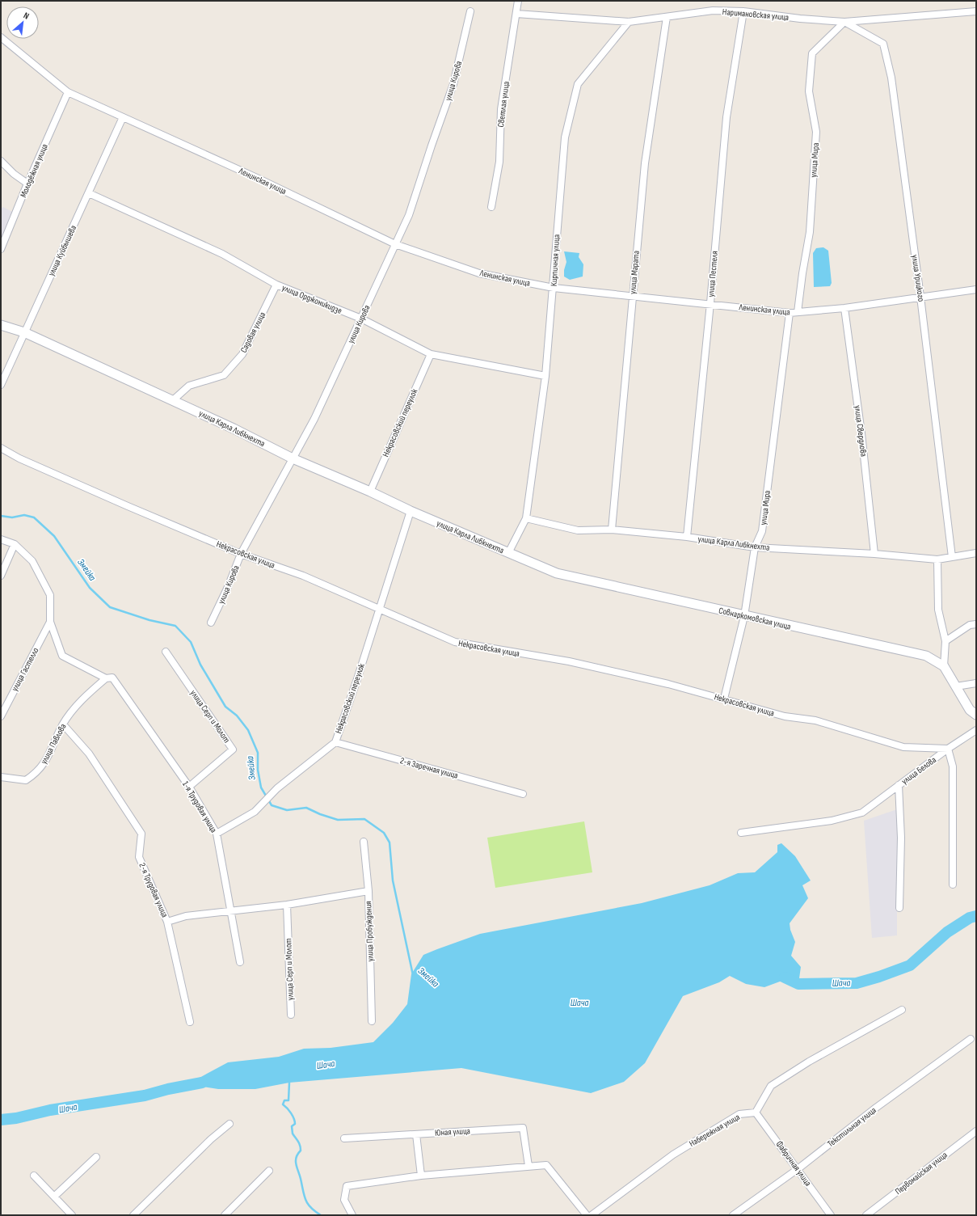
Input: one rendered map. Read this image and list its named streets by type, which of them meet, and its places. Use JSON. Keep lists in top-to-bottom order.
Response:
{
  "streets": {
    "street": [
      "Наримановская улица",
      "улица Кирова",
      "Светлая улица",
      "улица Мира",
      "Молодёжная улица",
      "Ленинская улица",
      "улица Куйбышева",
      "Кирпичная улица",
      "улица Марата",
      "улица Пестеля",
      "улица Урицкого",
      "улица Орджоникидзе",
      "Садовая улица",
      "Некрасовский переулок",
      "улица Карла Либкнехта",
      "улица Свердлова",
      "Некрасовская улица",
      "Совнаркомовская улица",
      "улица Гастелло",
      "улица Серп и Молот",
      "улица Павлова",
      "2-я Заречная улица",
      "улица Белова",
      "1-я Трудовая улица",
      "2-я Трудовая улица",
      "улица Пробуждения",
      "Текстильная улица",
      "Набережная улица",
      "Юная улица",
      "Фабричная улица",
      "Первомайская улица"
    ]
  },
  "crossings": [
    ["Наримановская улица", "Светлая улица"],
    ["Наримановская улица", "улица Мира"],
    ["Наримановская улица", "Кирпичная улица"],
    ["Наримановская улица", "улица Марата"],
    ["Наримановская улица", "улица Пестеля"],
    ["Наримановская улица", "улица Урицкого"],
    ["улица Кирова", "Ленинская улица"],
    ["улица Кирова", "улица Орджоникидзе"],
    ["улица Кирова", "улица Карла Либкнехта"],
    ["улица Кирова", "Некрасовская улица"],
    ["улица Мира", "Ленинская улица"],
    ["улица Мира", "улица Урицкого"],
    ["улица Мира", "улица Карла Либкнехта"],
    ["улица Мира", "Некрасовская улица"],
    ["улица Мира", "Совнаркомовская улица"],
    ["Молодёжная улица", "Ленинская улица"],
    ["Ленинская улица", "улица Куйбышева"],
    ["Ленинская улица", "Кирпичная улица"],
    ["Ленинская улица", "улица Марата"],
    ["Ленинская улица", "улица Пестеля"],
    ["Ленинская улица", "улица Урицкого"],
    ["Ленинская улица", "улица Свердлова"],
    ["улица Куйбышева", "улица Орджоникидзе"],
    ["улица Куйбышева", "улица Карла Либкнехта"],
    ["Кирпичная улица", "улица Орджоникидзе"],
    ["Кирпичная улица", "улица Карла Либкнехта"],
    ["улица Марата", "улица Карла Либкнехта"],
    ["улица Пестеля", "улица Карла Либкнехта"],
    ["улица Урицкого", "улица Карла Либкнехта"],
    ["улица Орджоникидзе", "Садовая улица"],
    ["улица Орджоникидзе", "Некрасовский переулок"],
    ["Садовая улица", "улица Карла Либкнехта"],
    ["Некрасовский переулок", "улица Карла Либкнехта"],
    ["Некрасовский переулок", "Некрасовская улица"],
    ["Некрасовский переулок", "2-я Заречная улица"],
    ["Некрасовский переулок", "1-я Трудовая улица"],
    ["улица Карла Либкнехта", "улица Свердлова"],
    ["улица Карла Либкнехта", "Совнаркомовская улица"],
    ["Некрасовская улица", "улица Белова"],
    ["улица Серп и Молот", "1-я Трудовая улица"],
    ["улица Павлова", "1-я Трудовая улица"],
    ["улица Павлова", "2-я Трудовая улица"],
    ["Текстильная улица", "Фабричная улица"],
    ["Набережная улица", "Фабричная улица"]
  ],
  "water": ["Змейка", "Шача"],
  "north": "top right"
}
